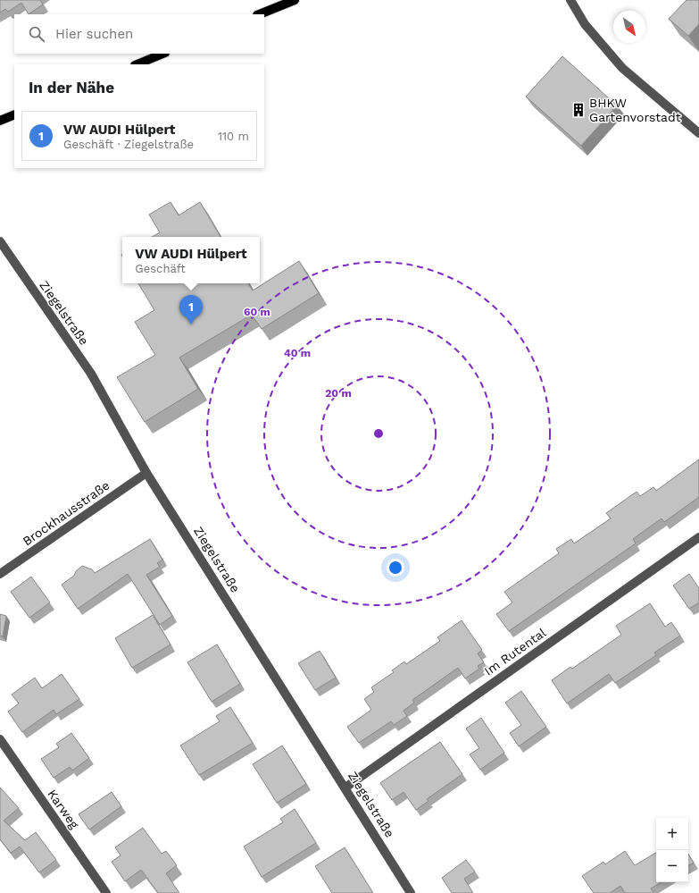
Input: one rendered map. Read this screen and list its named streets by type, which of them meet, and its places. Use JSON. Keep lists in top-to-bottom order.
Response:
{
  "streets": {
    "street": [
      "Ziegelstraße",
      "Brockhausstraße",
      "Im Rutental",
      "Karweg"
    ]
  },
  "crossings": [
    ["Ziegelstraße", "Brockhausstraße"],
    ["Ziegelstraße", "Im Rutental"]
  ],
  "places": {
    "building": ["BHKW Gartenvorstadt"]
  },
  "north": "bottom right",
  "page": {
    "search": "Hier suchen",
    "heading": "In der Nähe",
    "list": [
      {
        "mark": "1",
        "name": "VW AUDI Hülpert",
        "note": "Geschäft · Ziegelstraße",
        "value": "110 m"
      }
    ],
    "popup": ["VW AUDI Hülpert", "Geschäft"],
    "pins": "1",
    "map_buttons": ["+", "−"]
  },
  "rings": ["60 m", "40 m", "20 m"]
}
